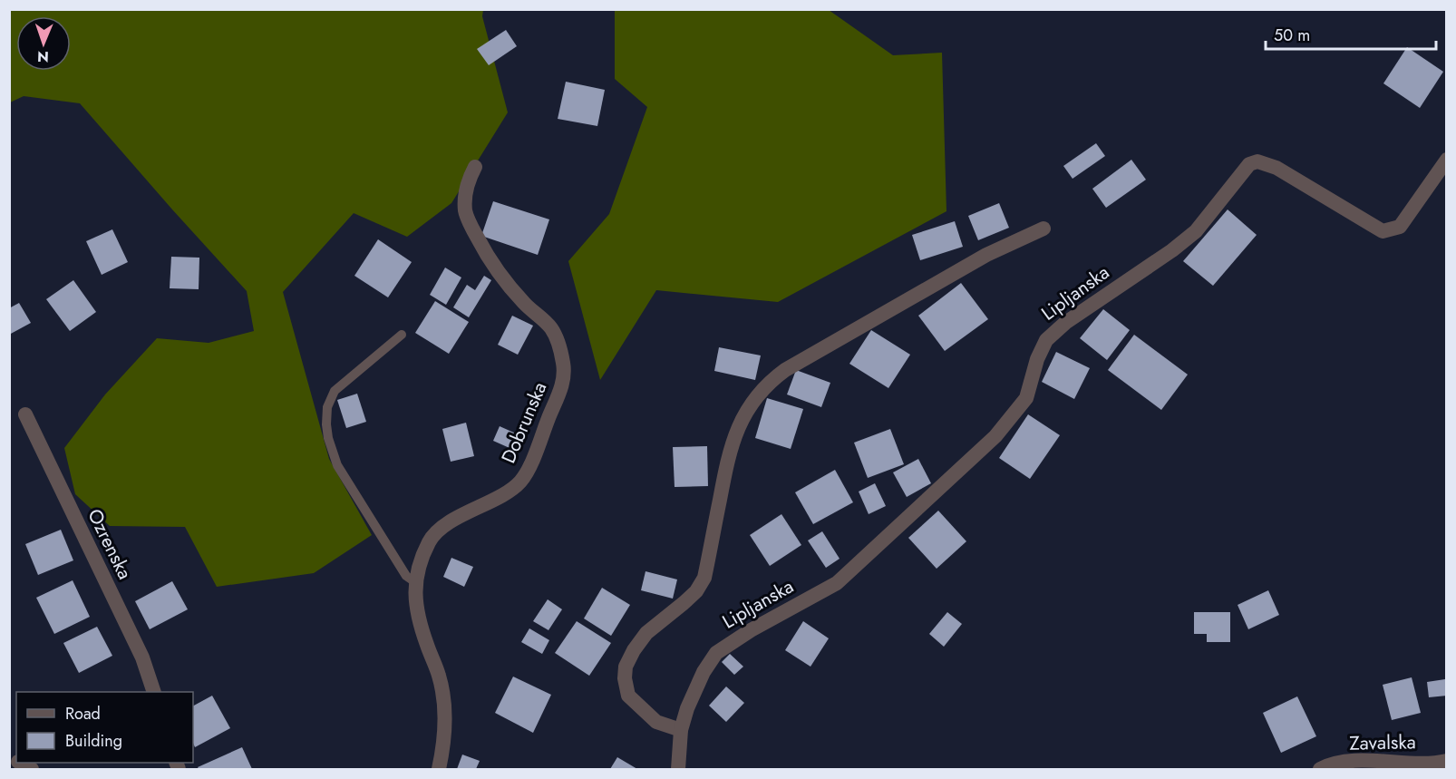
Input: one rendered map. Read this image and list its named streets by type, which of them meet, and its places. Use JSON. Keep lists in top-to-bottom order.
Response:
{
  "streets": {
    "street": [
      "Lipljanska",
      "Dobrunska",
      "Ozrenska",
      "Zavalska"
    ]
  },
  "legend": ["Road", "Building"],
  "scale_bar": "50 m",
  "north": "bottom"
}
